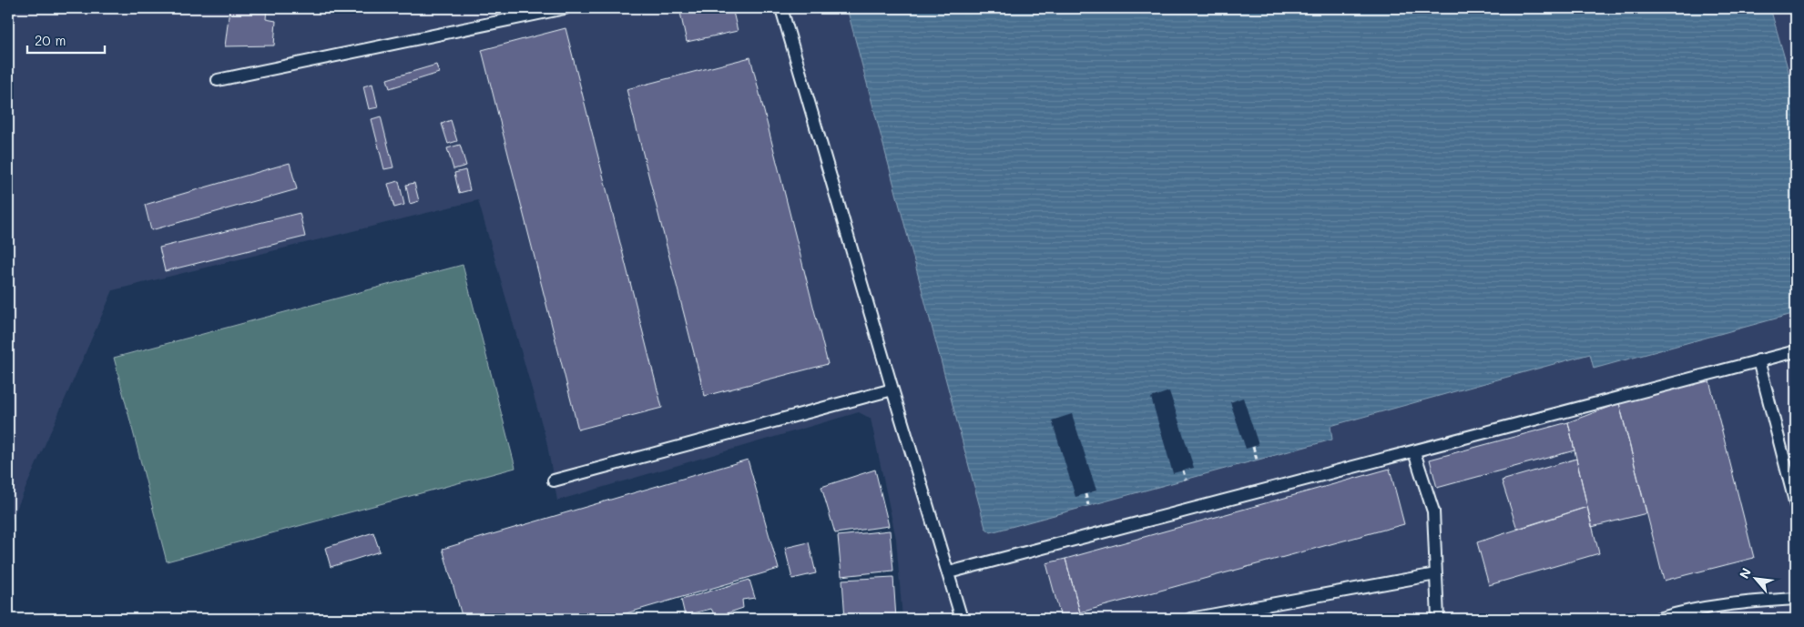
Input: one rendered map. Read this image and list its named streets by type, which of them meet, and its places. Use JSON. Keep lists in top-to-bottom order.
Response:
{
  "scale_bar": "20 m",
  "north": "top left"
}
